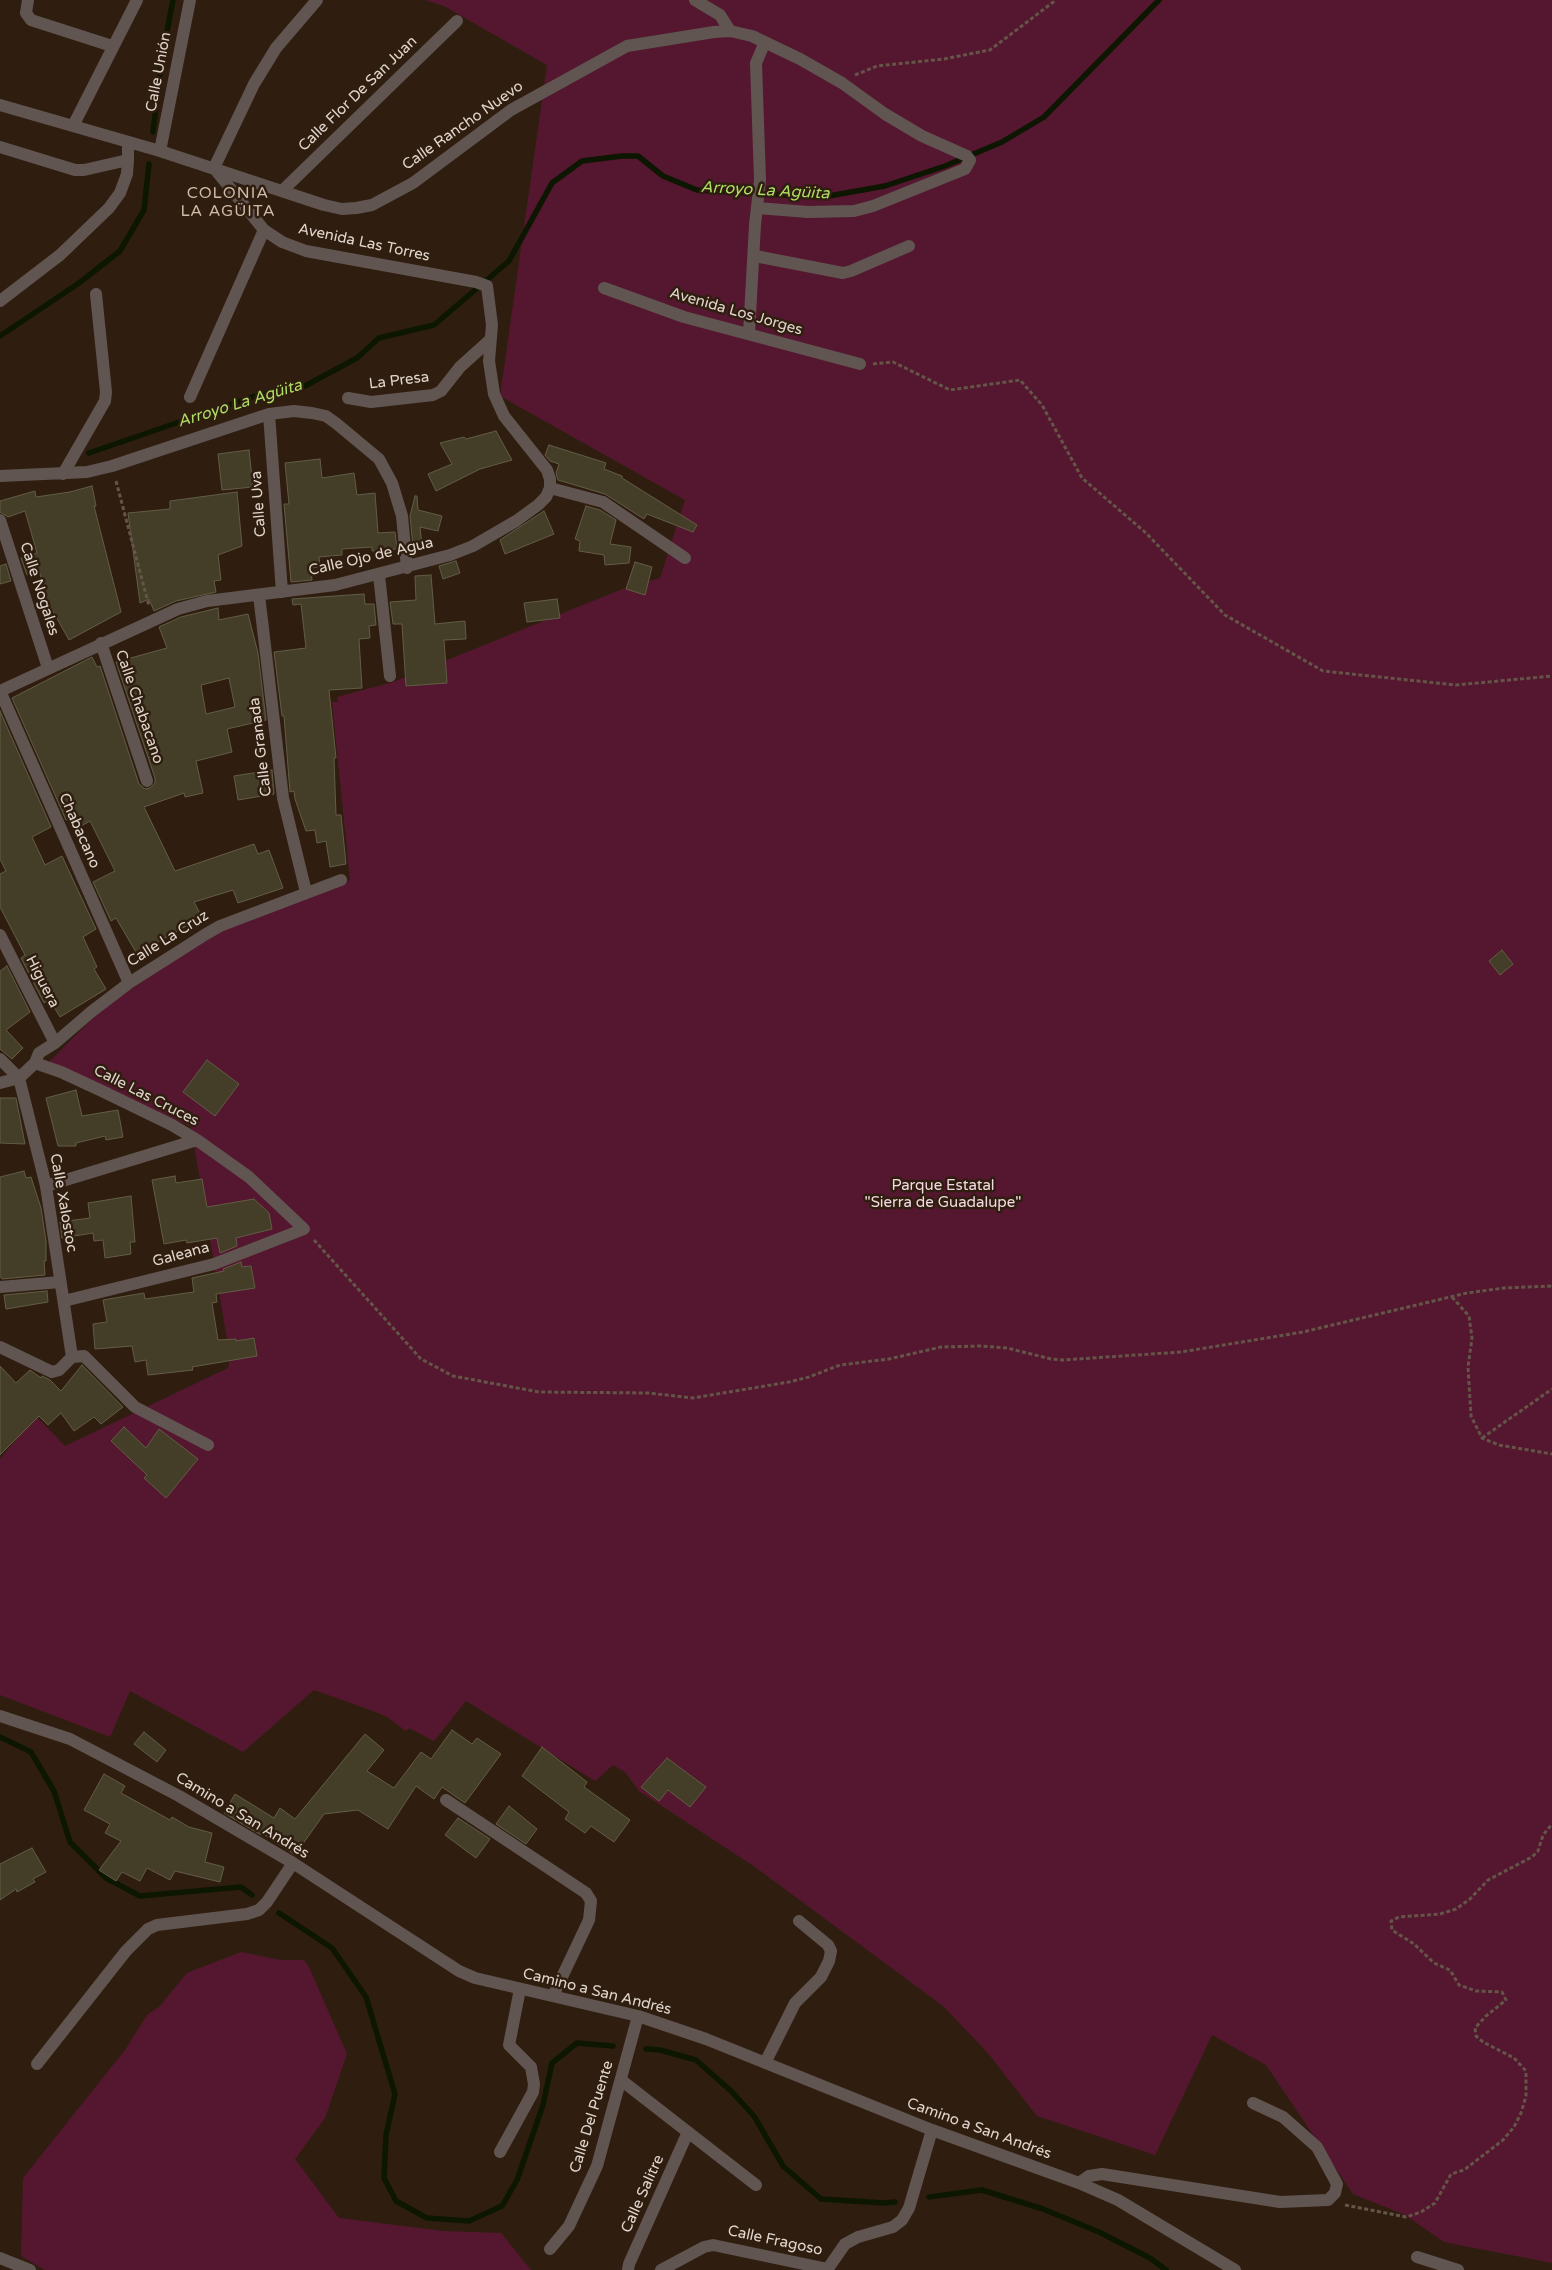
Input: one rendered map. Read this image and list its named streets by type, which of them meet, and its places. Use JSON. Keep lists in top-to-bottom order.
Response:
{
  "streets": {
    "street": [
      "Calle Unión",
      "Calle Flor De San Juan",
      "Calle Rancho Nuevo",
      "Avenida Las Torres",
      "Avenida Los Jorges",
      "La Presa",
      "Calle Uva",
      "Calle Ojo de Agua",
      "Calle Nogales",
      "Calle Chabacano",
      "Calle Granada",
      "Chabacano",
      "Calle La Cruz",
      "Higuera",
      "Calle Las Cruces",
      "Calle Xalostoc",
      "Galeana",
      "Camino a San Andrés",
      "Calle Del Puente",
      "Calle Salitre",
      "Calle Fragoso"
    ]
  },
  "crossings": [
    ["Calle Flor De San Juan", "Calle Rancho Nuevo"],
    ["Calle Rancho Nuevo", "Avenida Las Torres"],
    ["Avenida Las Torres", "La Presa"],
    ["Calle Uva", "Calle Ojo de Agua"],
    ["Calle Ojo de Agua", "Calle Nogales"],
    ["Calle Ojo de Agua", "Calle Chabacano"],
    ["Calle Ojo de Agua", "Calle Granada"],
    ["Calle Ojo de Agua", "Chabacano"],
    ["Calle Granada", "Calle La Cruz"],
    ["Chabacano", "Calle La Cruz"],
    ["Calle La Cruz", "Higuera"],
    ["Calle La Cruz", "Calle Las Cruces"],
    ["Calle Las Cruces", "Galeana"],
    ["Calle Xalostoc", "Galeana"],
    ["Camino a San Andrés", "Calle Del Puente"]
  ],
  "districts": ["COLONIA LA AGÜITA"],
  "water": ["Arroyo La Agüita"],
  "parks": ["Parque Estatal \"Sierra de Guadalupe\""]
}
